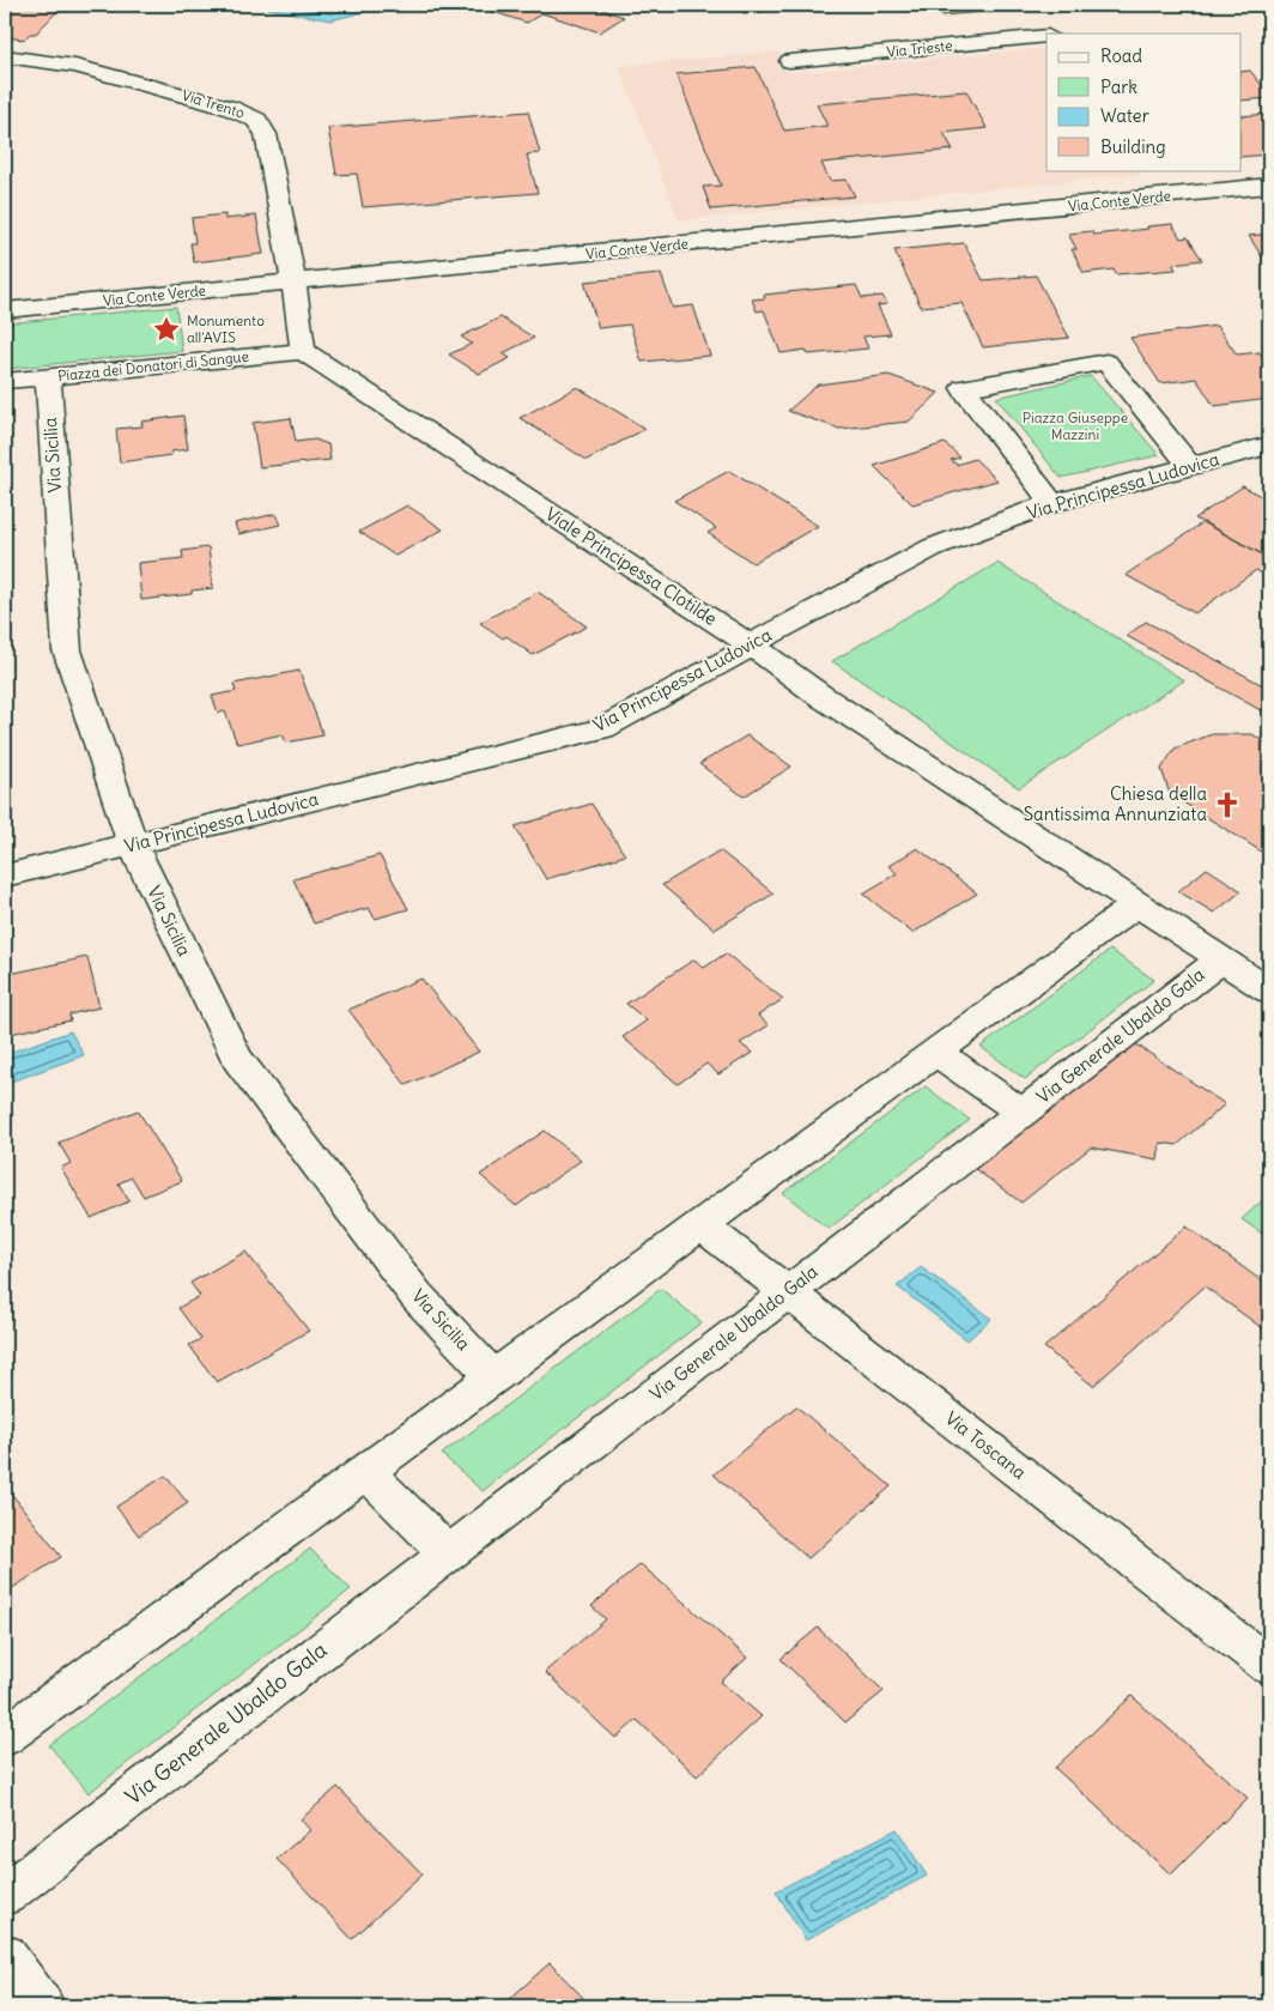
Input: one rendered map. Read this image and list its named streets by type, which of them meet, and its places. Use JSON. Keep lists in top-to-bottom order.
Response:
{
  "streets": {
    "street": [
      "Via Trieste",
      "Via Trento",
      "Via Conte Verde",
      "Piazza dei Donatori di Sangue",
      "Via Sicilia",
      "Via Principessa Ludovica",
      "Viale Principessa Clotilde",
      "Via Generale Ubaldo Gala",
      "Via Toscana"
    ]
  },
  "crossings": [
    ["Via Trento", "Via Conte Verde"],
    ["Piazza dei Donatori di Sangue", "Via Sicilia"],
    ["Piazza dei Donatori di Sangue", "Viale Principessa Clotilde"],
    ["Via Sicilia", "Via Principessa Ludovica"],
    ["Via Principessa Ludovica", "Viale Principessa Clotilde"],
    ["Viale Principessa Clotilde", "Via Generale Ubaldo Gala"],
    ["Via Generale Ubaldo Gala", "Via Toscana"]
  ],
  "parks": ["Piazza Giuseppe Mazzini"],
  "places": {
    "place": ["Monumento all'AVIS"],
    "church": ["Chiesa della Santissima Annunziata"]
  },
  "legend": [
    "Road",
    "Park",
    "Water",
    "Building"
  ]
}
